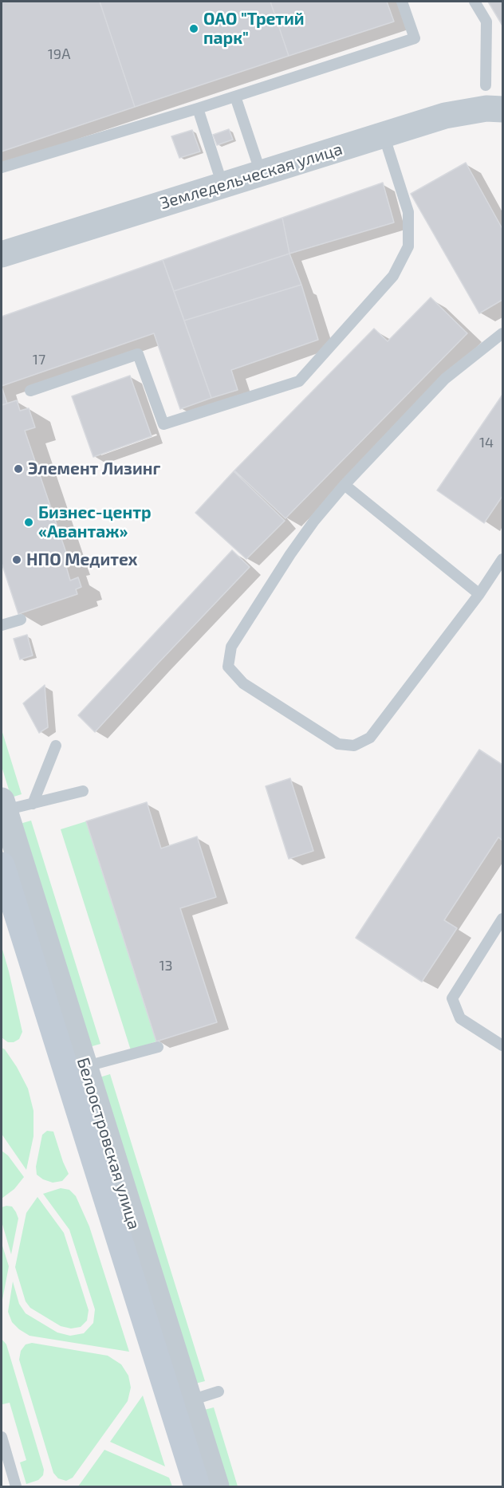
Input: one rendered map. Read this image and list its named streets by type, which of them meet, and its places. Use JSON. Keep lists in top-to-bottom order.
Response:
{
  "streets": {
    "main road": ["Белоостровская улица"],
    "street": ["Земледельческая улица"]
  },
  "places": [
    "ОАО \"Третий парк\"",
    "Элемент Лизинг",
    "Бизнес-центр «Авантаж»",
    "НПО Медитех"
  ],
  "house_numbers": [
    "19А",
    "17",
    "14",
    "13"
  ]
}
